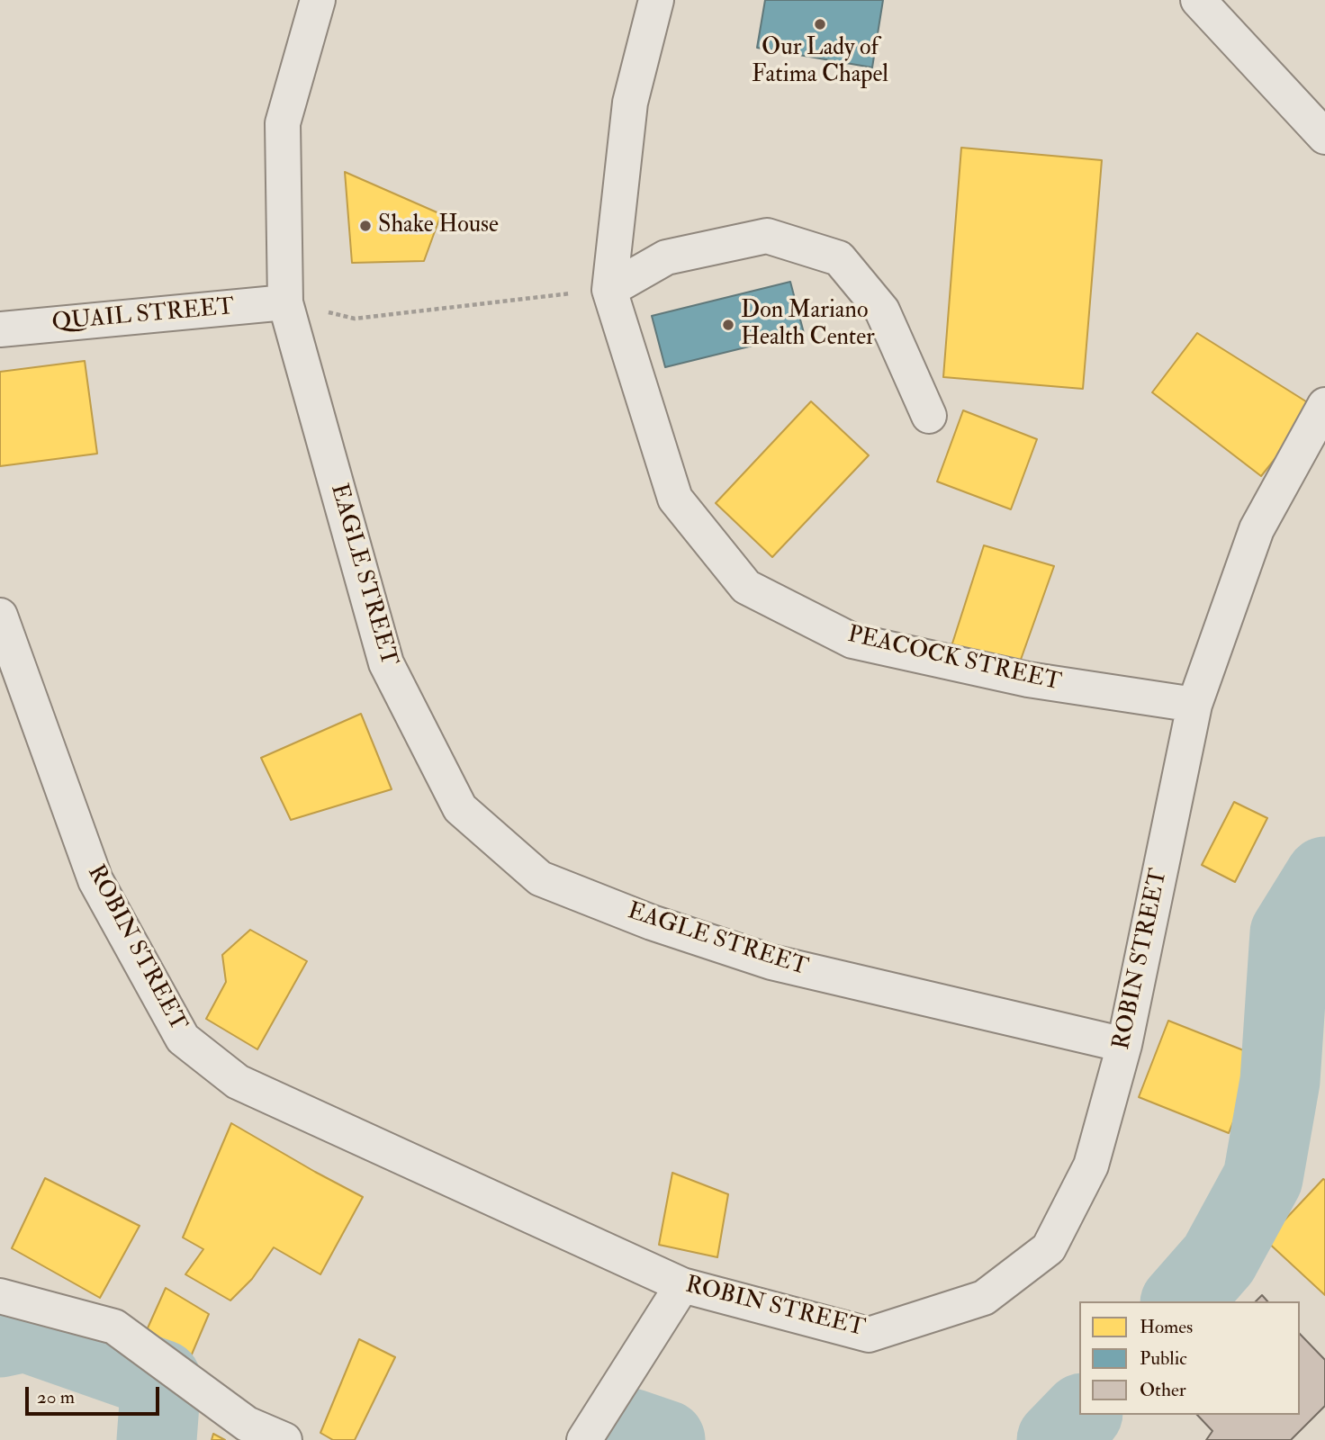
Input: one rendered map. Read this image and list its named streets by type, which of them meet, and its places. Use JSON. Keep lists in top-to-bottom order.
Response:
{
  "streets": {
    "street": [
      "QUAIL STREET",
      "EAGLE STREET",
      "PEACOCK STREET",
      "ROBIN STREET"
    ]
  },
  "crossings": [
    ["QUAIL STREET", "EAGLE STREET"],
    ["EAGLE STREET", "ROBIN STREET"],
    ["PEACOCK STREET", "ROBIN STREET"]
  ],
  "places": ["Our Lady of Fatima Chapel", "Shake House", "Don Mariano Health Center"],
  "legend": ["Homes", "Public", "Other"],
  "scale_bar": "20 m"
}
